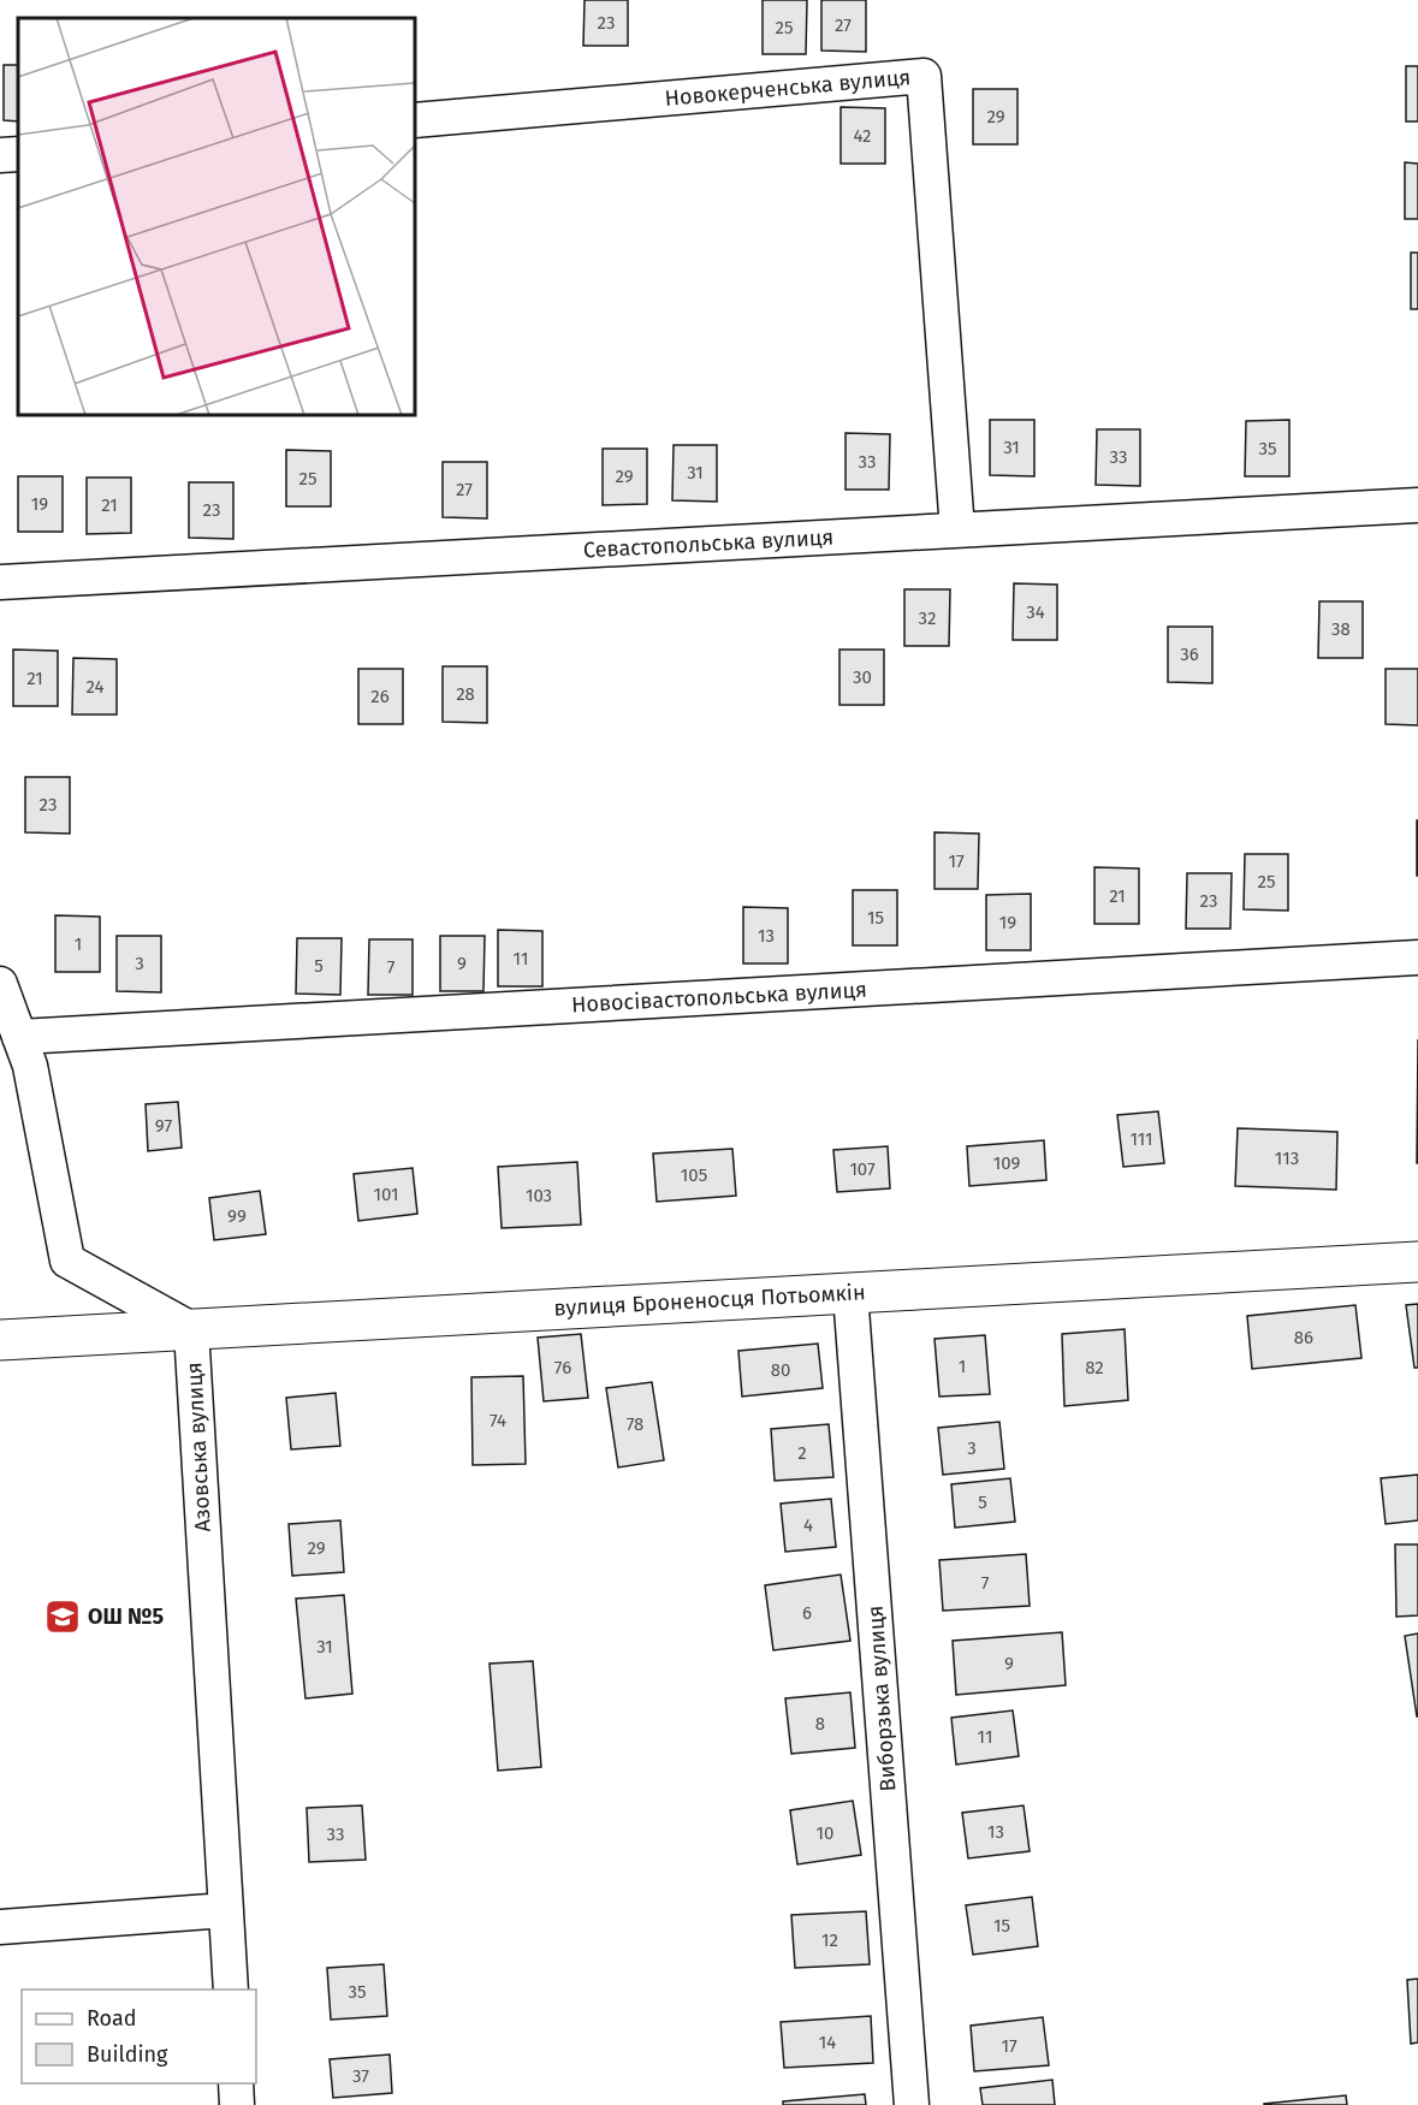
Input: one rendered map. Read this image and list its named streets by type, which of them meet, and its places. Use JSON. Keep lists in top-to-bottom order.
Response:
{
  "streets": {
    "street": [
      "Новокерченська вулиця",
      "Севастопольська вулиця",
      "Новосівастопольська вулиця",
      "вулиця Броненосця Потьомкін",
      "Азовська вулиця",
      "Виборзька вулиця"
    ]
  },
  "crossings": [
    ["Новокерченська вулиця", "Севастопольська вулиця"],
    ["вулиця Броненосця Потьомкін", "Азовська вулиця"],
    ["вулиця Броненосця Потьомкін", "Виборзька вулиця"]
  ],
  "places": {
    "school or university": ["ОШ №5"]
  },
  "house_numbers": [
    "23",
    "27",
    "25",
    "29",
    "42",
    "31",
    "35",
    "33",
    "33",
    "31",
    "29",
    "25",
    "27",
    "19",
    "21",
    "23",
    "34",
    "32",
    "38",
    "36",
    "30",
    "21",
    "24",
    "28",
    "26",
    "23",
    "17",
    "25",
    "21",
    "23",
    "15",
    "19",
    "13",
    "1",
    "11",
    "3",
    "9",
    "5",
    "7",
    "97",
    "111",
    "113",
    "109",
    "107",
    "105",
    "101",
    "103",
    "99",
    "86",
    "1",
    "76",
    "82",
    "80",
    "74",
    "78",
    "3",
    "2",
    "5",
    "4",
    "29",
    "7",
    "6",
    "31",
    "9",
    "8",
    "11",
    "13",
    "10",
    "33",
    "15",
    "12",
    "35",
    "14",
    "17",
    "37"
  ],
  "legend": ["Road", "Building"]
}
